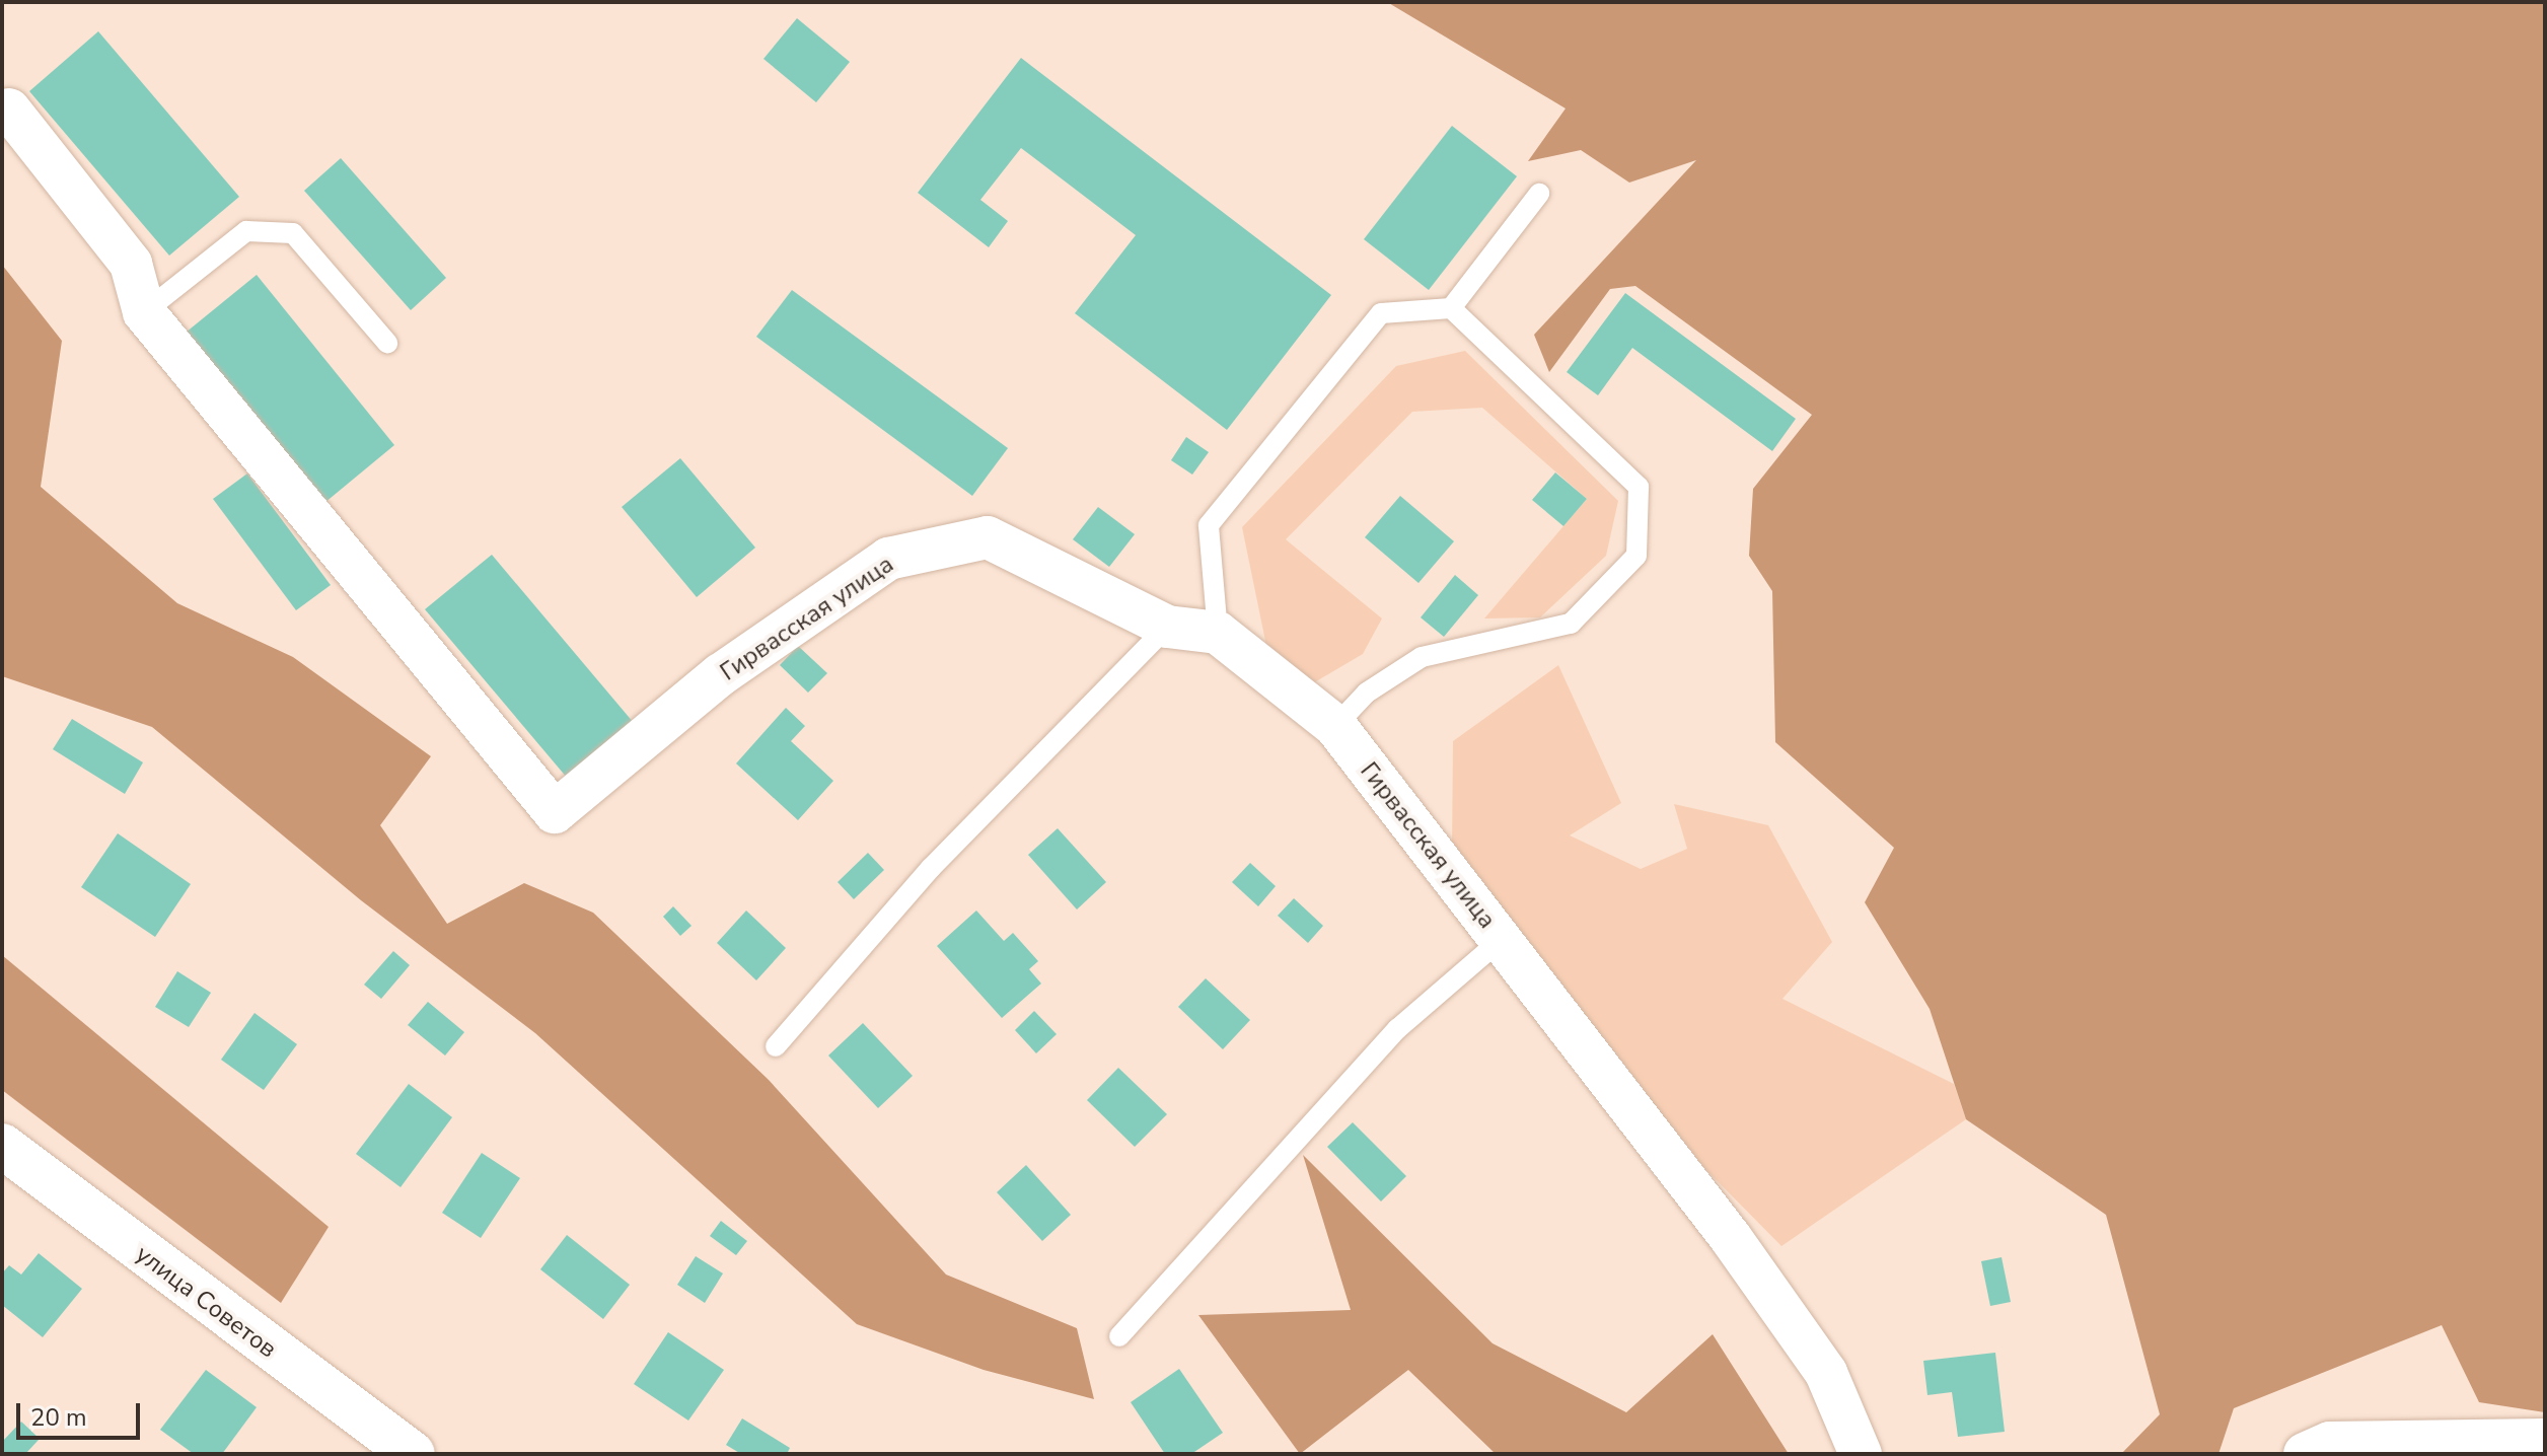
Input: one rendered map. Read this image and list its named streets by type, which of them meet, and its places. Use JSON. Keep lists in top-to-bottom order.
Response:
{
  "streets": {
    "main road": ["улица Советов"],
    "street": ["Гирвасская улица"]
  },
  "scale_bar": "20 m"
}
